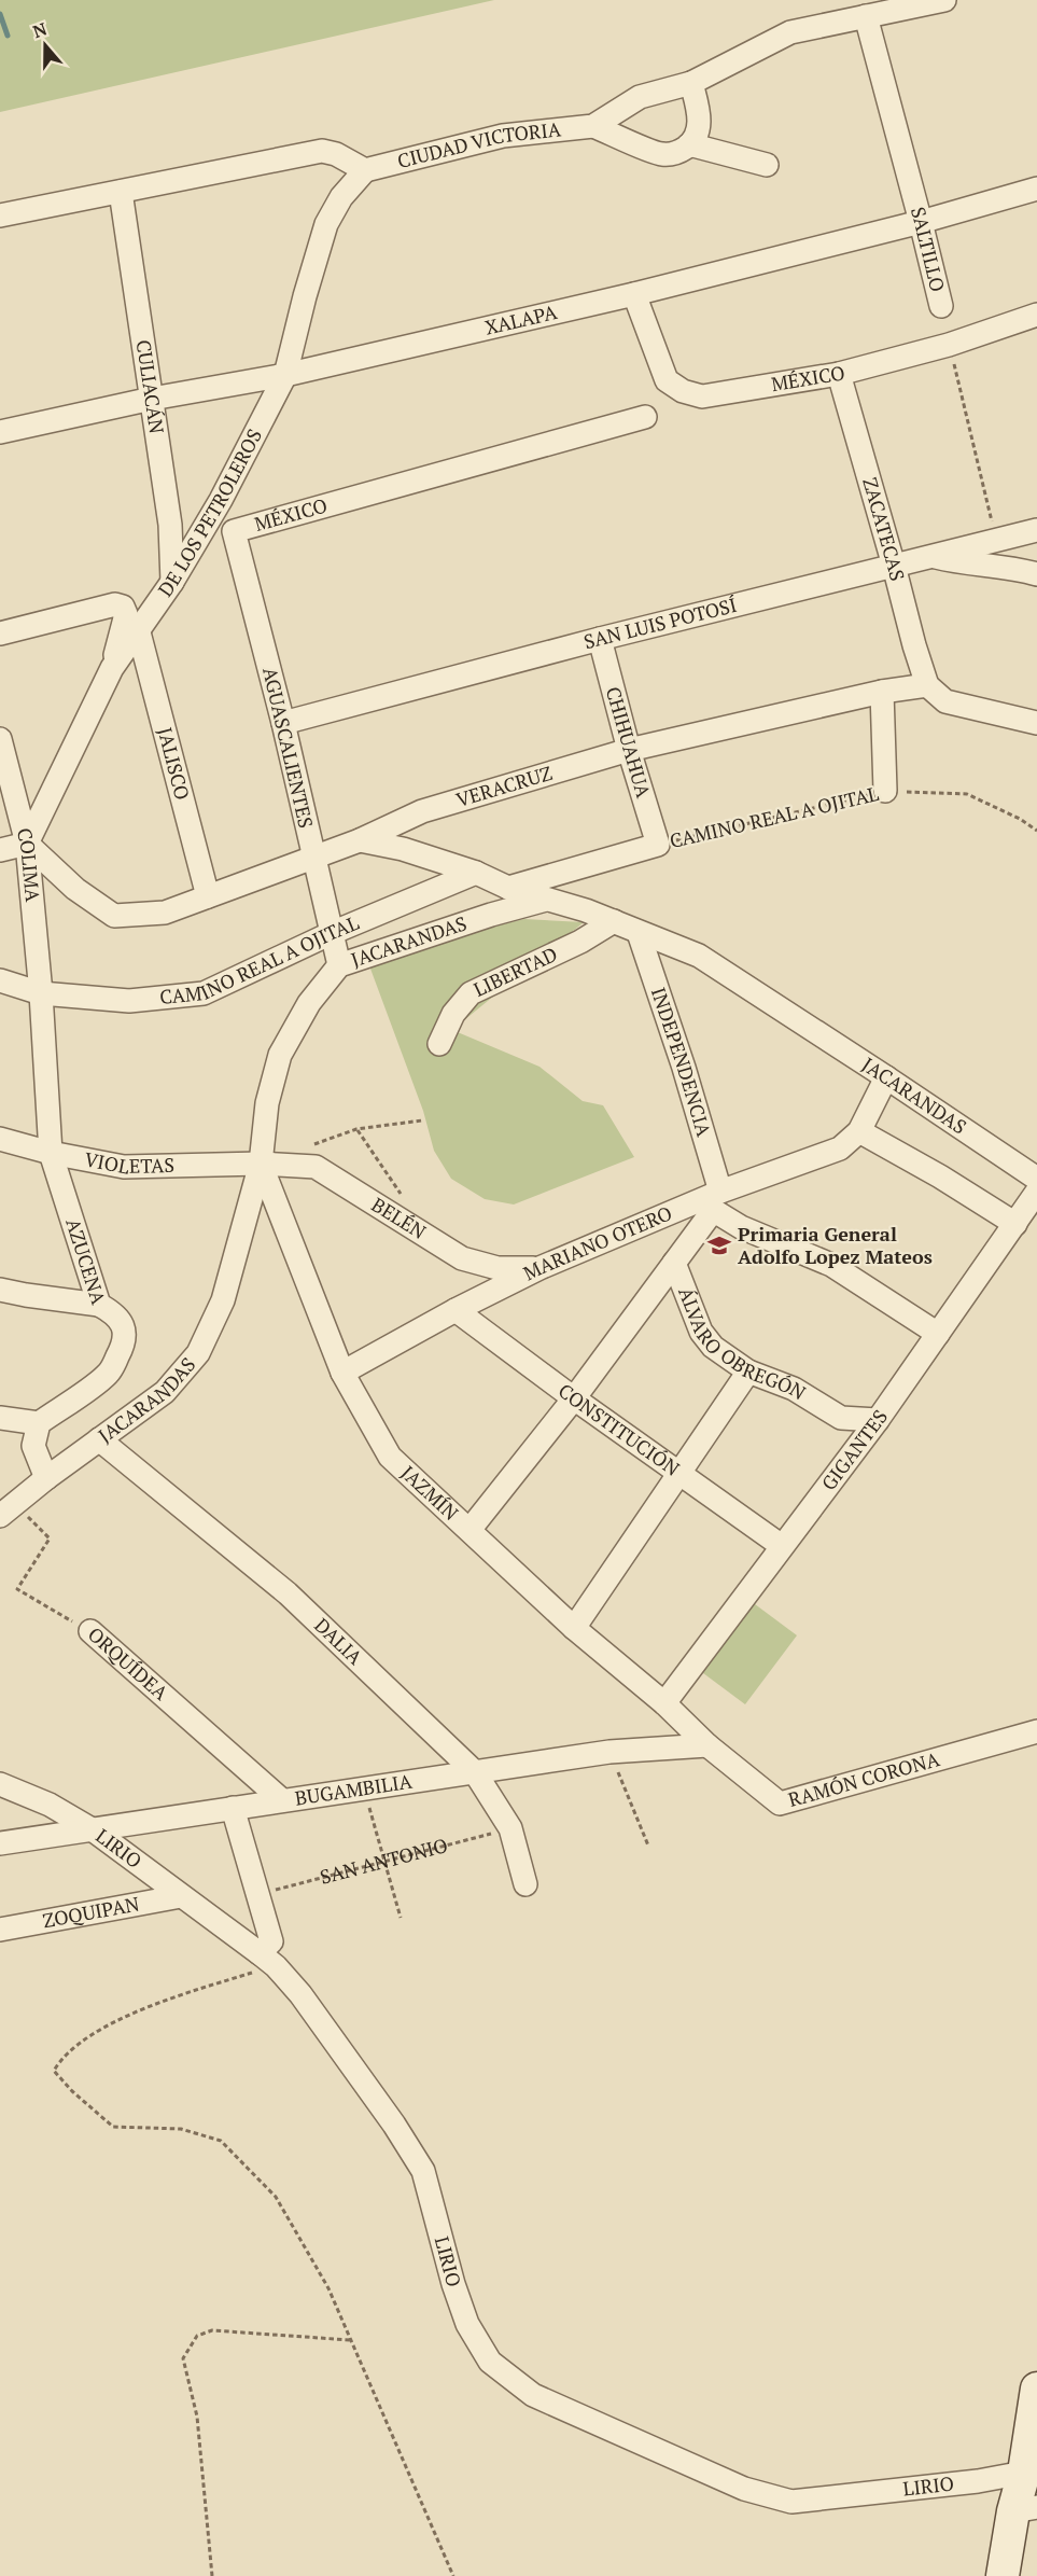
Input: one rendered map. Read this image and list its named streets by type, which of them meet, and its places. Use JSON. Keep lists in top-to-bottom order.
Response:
{
  "streets": {
    "street": [
      "CIUDAD VICTORIA",
      "SALTILLO",
      "XALAPA",
      "MÉXICO",
      "CULIACÁN",
      "DE LOS PETROLEROS",
      "ZACATECAS",
      "SAN LUIS POTOSÍ",
      "CHIHUAHUA",
      "AGUASCALIENTES",
      "JALISCO",
      "VERACRUZ",
      "CAMINO REAL A OJITAL",
      "COLIMA",
      "JACARANDAS",
      "LIBERTAD",
      "INDEPENDENCIA",
      "VIOLETAS",
      "BELÉN",
      "MARIANO OTERO",
      "AZUCENA",
      "ÁLVARO OBREGÓN",
      "CONSTITUCIÓN",
      "GIGANTES",
      "JAZMÍN",
      "DALIA",
      "ORQUÍDEA",
      "RAMÓN CORONA",
      "BUGAMBILIA",
      "LIRIO",
      "ZOQUIPAN"
    ],
    "path": ["SAN ANTONIO"]
  },
  "crossings": [
    ["CIUDAD VICTORIA", "SALTILLO"],
    ["CIUDAD VICTORIA", "DE LOS PETROLEROS"],
    ["SALTILLO", "XALAPA"],
    ["XALAPA", "MÉXICO"],
    ["XALAPA", "CULIACÁN"],
    ["XALAPA", "DE LOS PETROLEROS"],
    ["MÉXICO", "ZACATECAS"],
    ["MÉXICO", "AGUASCALIENTES"],
    ["CULIACÁN", "DE LOS PETROLEROS"],
    ["DE LOS PETROLEROS", "JALISCO"],
    ["DE LOS PETROLEROS", "VERACRUZ"],
    ["DE LOS PETROLEROS", "COLIMA"],
    ["ZACATECAS", "SAN LUIS POTOSÍ"],
    ["ZACATECAS", "VERACRUZ"],
    ["SAN LUIS POTOSÍ", "CHIHUAHUA"],
    ["SAN LUIS POTOSÍ", "AGUASCALIENTES"],
    ["CHIHUAHUA", "VERACRUZ"],
    ["CHIHUAHUA", "CAMINO REAL A OJITAL"],
    ["AGUASCALIENTES", "VERACRUZ"],
    ["AGUASCALIENTES", "CAMINO REAL A OJITAL"],
    ["AGUASCALIENTES", "JACARANDAS"],
    ["JALISCO", "VERACRUZ"],
    ["VERACRUZ", "COLIMA"],
    ["CAMINO REAL A OJITAL", "COLIMA"],
    ["CAMINO REAL A OJITAL", "AZUCENA"],
    ["COLIMA", "AZUCENA"],
    ["JACARANDAS", "LIBERTAD"],
    ["JACARANDAS", "INDEPENDENCIA"],
    ["JACARANDAS", "VIOLETAS"],
    ["JACARANDAS", "BELÉN"],
    ["JACARANDAS", "MARIANO OTERO"],
    ["JACARANDAS", "JAZMÍN"],
    ["JACARANDAS", "DALIA"],
    ["JACARANDAS", "ORQUÍDEA"],
    ["INDEPENDENCIA", "MARIANO OTERO"],
    ["VIOLETAS", "BELÉN"],
    ["VIOLETAS", "AZUCENA"],
    ["VIOLETAS", "JAZMÍN"],
    ["BELÉN", "MARIANO OTERO"],
    ["BELÉN", "JAZMÍN"],
    ["MARIANO OTERO", "CONSTITUCIÓN"],
    ["MARIANO OTERO", "JAZMÍN"],
    ["ÁLVARO OBREGÓN", "GIGANTES"],
    ["CONSTITUCIÓN", "GIGANTES"],
    ["GIGANTES", "JAZMÍN"],
    ["JAZMÍN", "RAMÓN CORONA"],
    ["JAZMÍN", "BUGAMBILIA"],
    ["DALIA", "BUGAMBILIA"],
    ["DALIA", "SAN ANTONIO"],
    ["ORQUÍDEA", "BUGAMBILIA"],
    ["RAMÓN CORONA", "BUGAMBILIA"],
    ["BUGAMBILIA", "LIRIO"],
    ["LIRIO", "ZOQUIPAN"]
  ],
  "places": {
    "school or university": ["Primaria General Adolfo Lopez Mateos"]
  },
  "north": "top"
}
